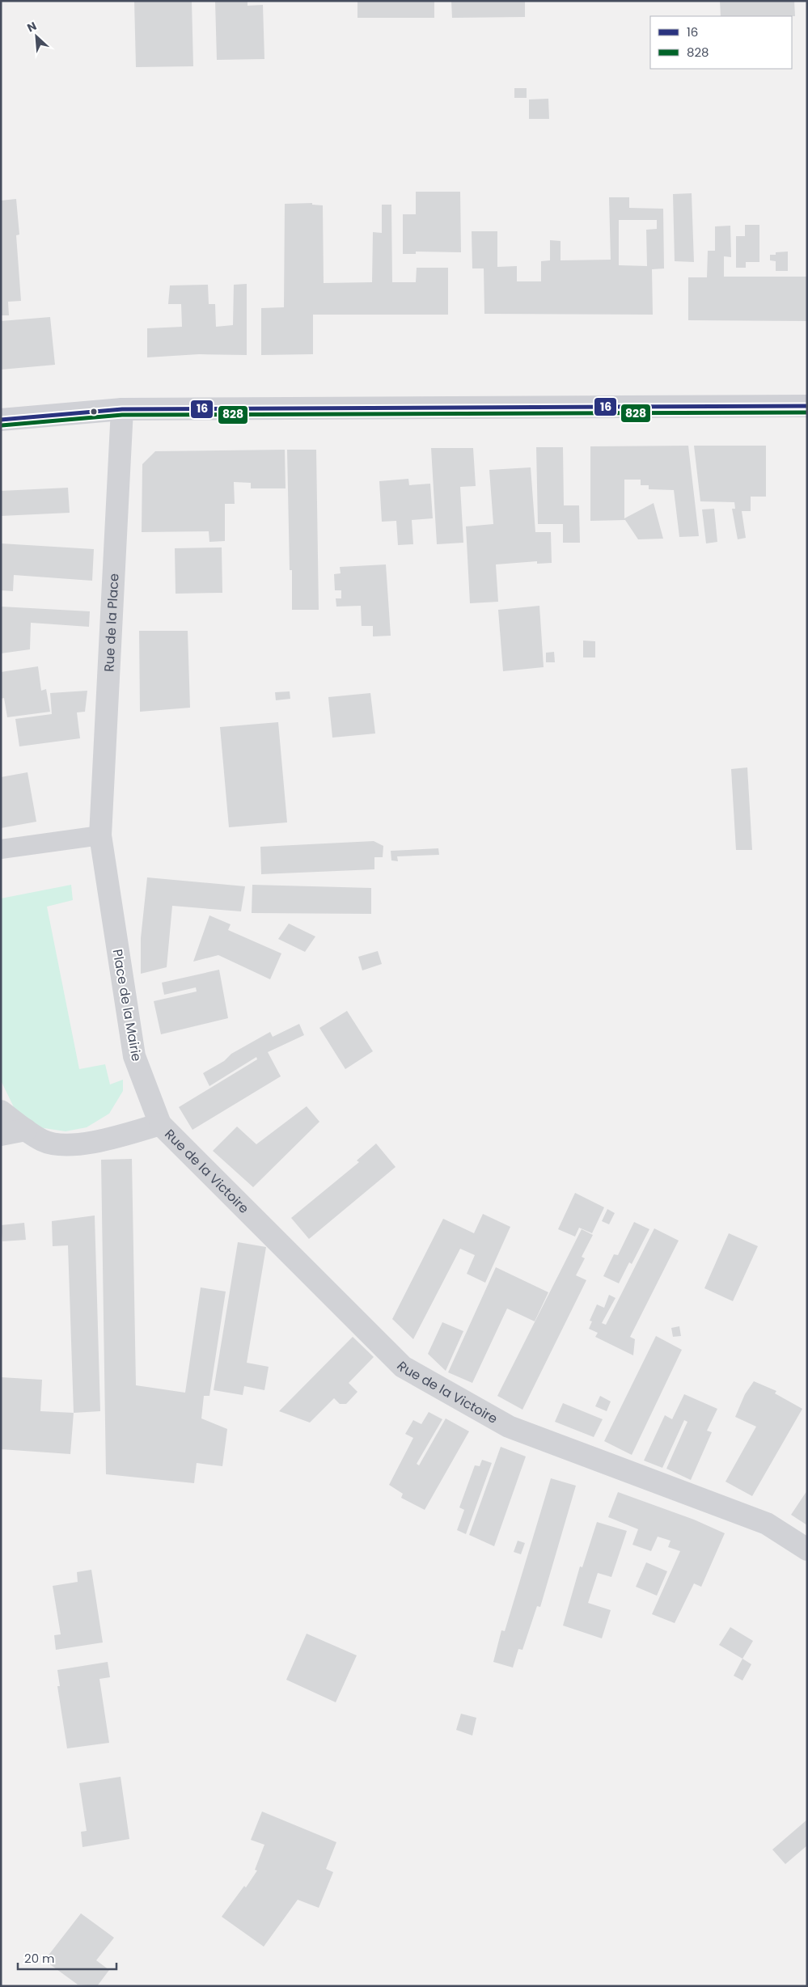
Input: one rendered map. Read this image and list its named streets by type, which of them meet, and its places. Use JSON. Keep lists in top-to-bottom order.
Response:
{
  "streets": {
    "street": ["Rue de la Place", "Place de la Mairie", "Rue de la Victoire"]
  },
  "crossings": [
    ["Rue de la Place", "Place de la Mairie"],
    ["Place de la Mairie", "Rue de la Victoire"]
  ],
  "lines": ["transit line 16", "transit line 828"],
  "legend": ["16", "828"],
  "scale_bar": "20 m",
  "north": "top left"
}
